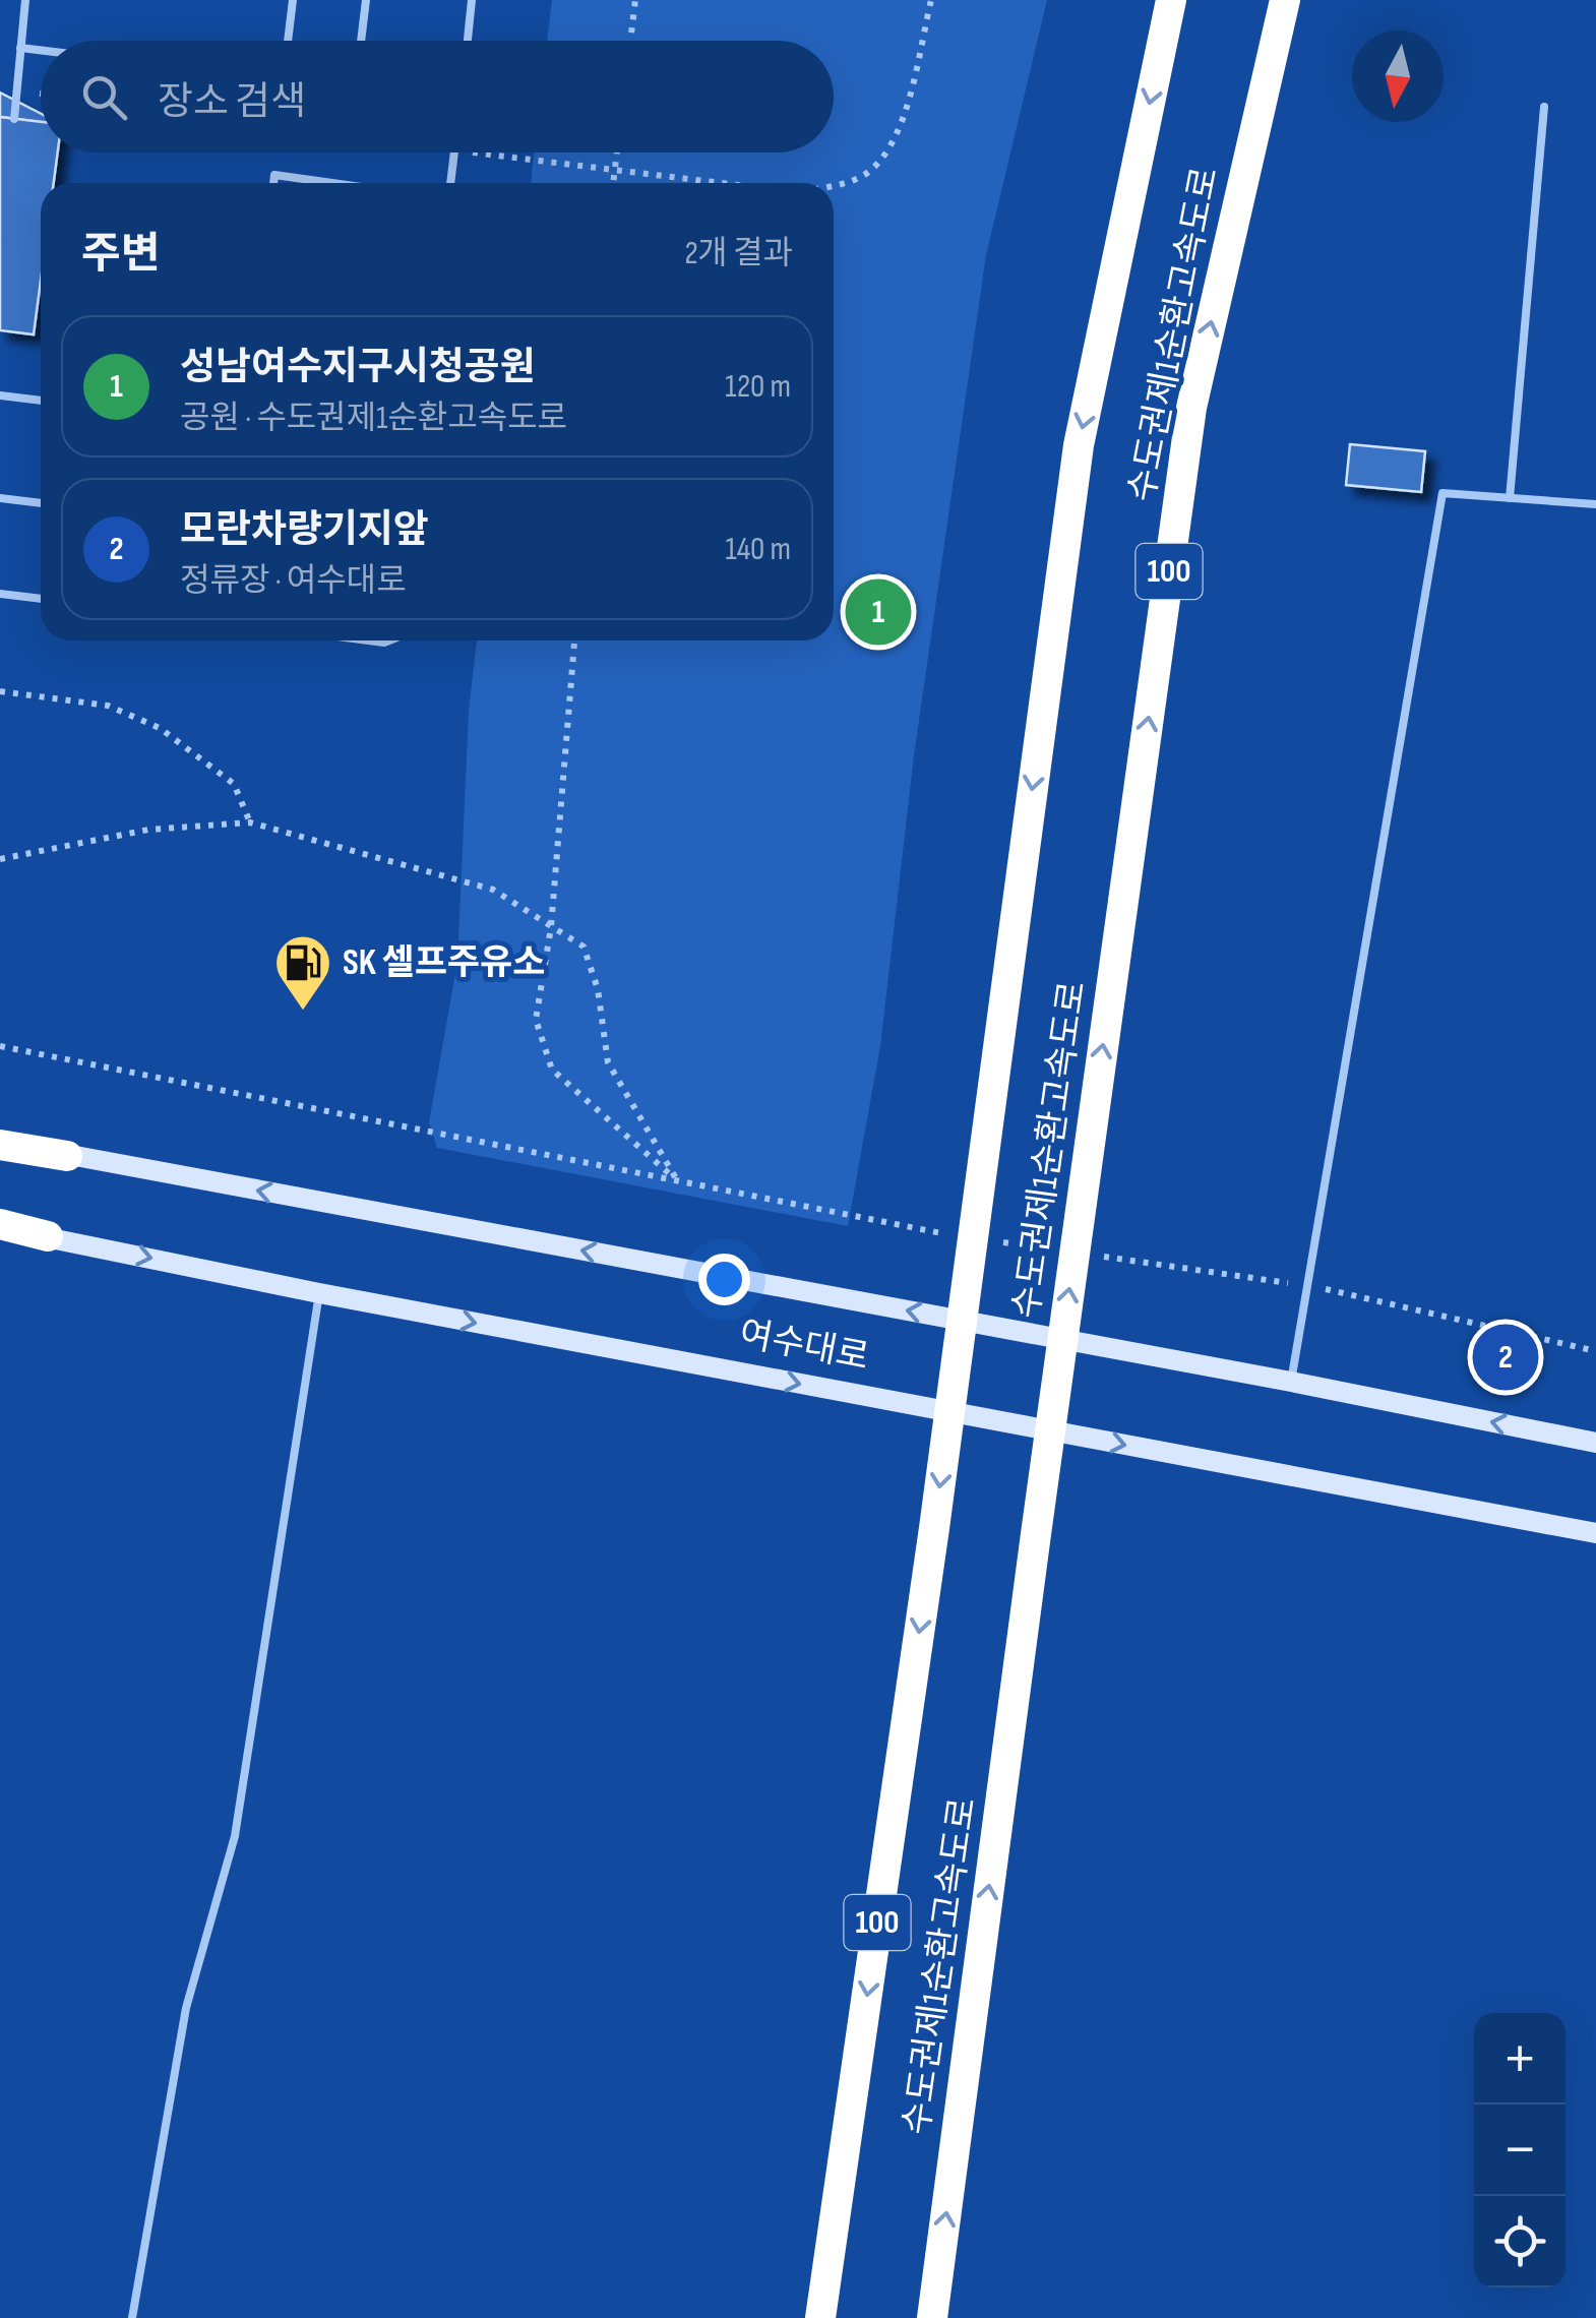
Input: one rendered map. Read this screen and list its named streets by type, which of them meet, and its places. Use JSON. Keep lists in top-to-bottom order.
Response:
{
  "streets": {
    "highway": ["수도권제1순환고속도로", "100", "여수대로"]
  },
  "places": {
    "fuel station": ["SK 셀프주유소"]
  },
  "north": "bottom",
  "page": {
    "search": "장소 검색",
    "heading": ["주변", "2개 결과"],
    "list": [
      {
        "mark": "1",
        "name": "성남여수지구시청공원",
        "note": "공원 · 수도권제1순환고속도로",
        "value": "120 m"
      },
      {
        "mark": "2",
        "name": "모란차량기지앞",
        "note": "정류장 · 여수대로",
        "value": "140 m"
      }
    ],
    "pins": ["1", "2"],
    "map_buttons": ["+", "−"]
  }
}
